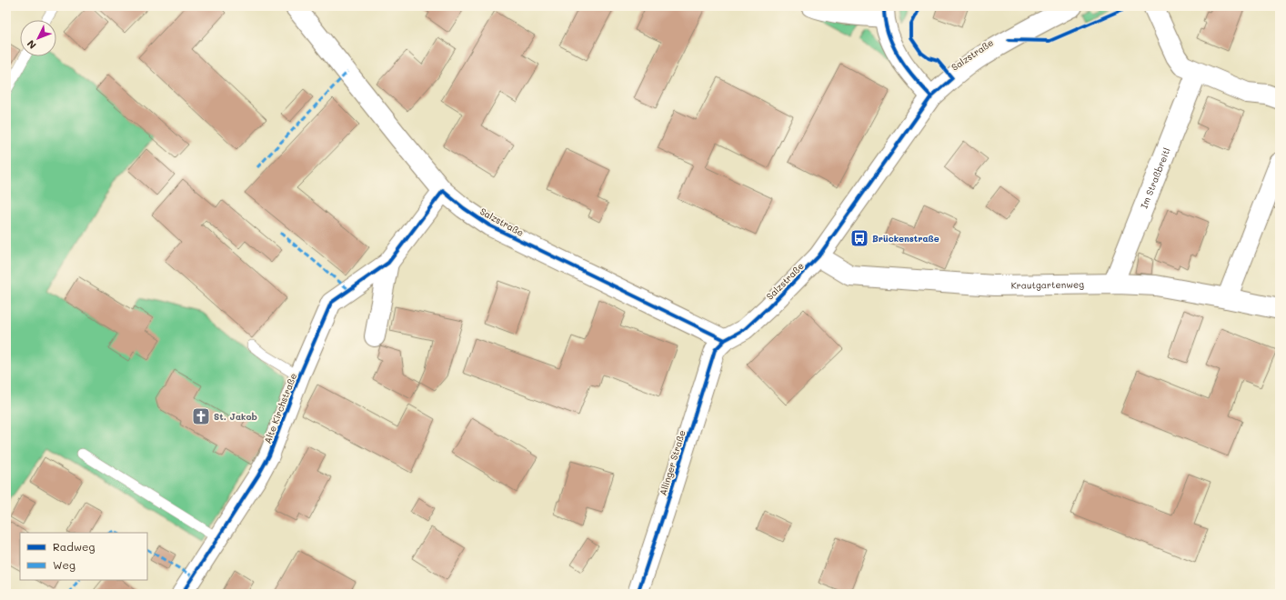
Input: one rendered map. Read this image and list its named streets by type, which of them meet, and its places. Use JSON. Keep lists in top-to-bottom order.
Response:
{
  "streets": {
    "street": [
      "Salzstraße",
      "Im Straßbreitl",
      "Krautgartenweg",
      "Alte Kirchstraße",
      "Allinger Straße"
    ]
  },
  "crossings": [
    ["Salzstraße", "Krautgartenweg"],
    ["Salzstraße", "Alte Kirchstraße"],
    ["Salzstraße", "Allinger Straße"],
    ["Im Straßbreitl", "Krautgartenweg"]
  ],
  "places": {
    "bus stop": ["Brückenstraße"],
    "church": ["St. Jakob"]
  },
  "legend": ["Radweg", "Weg"],
  "north": "bottom left"
}
